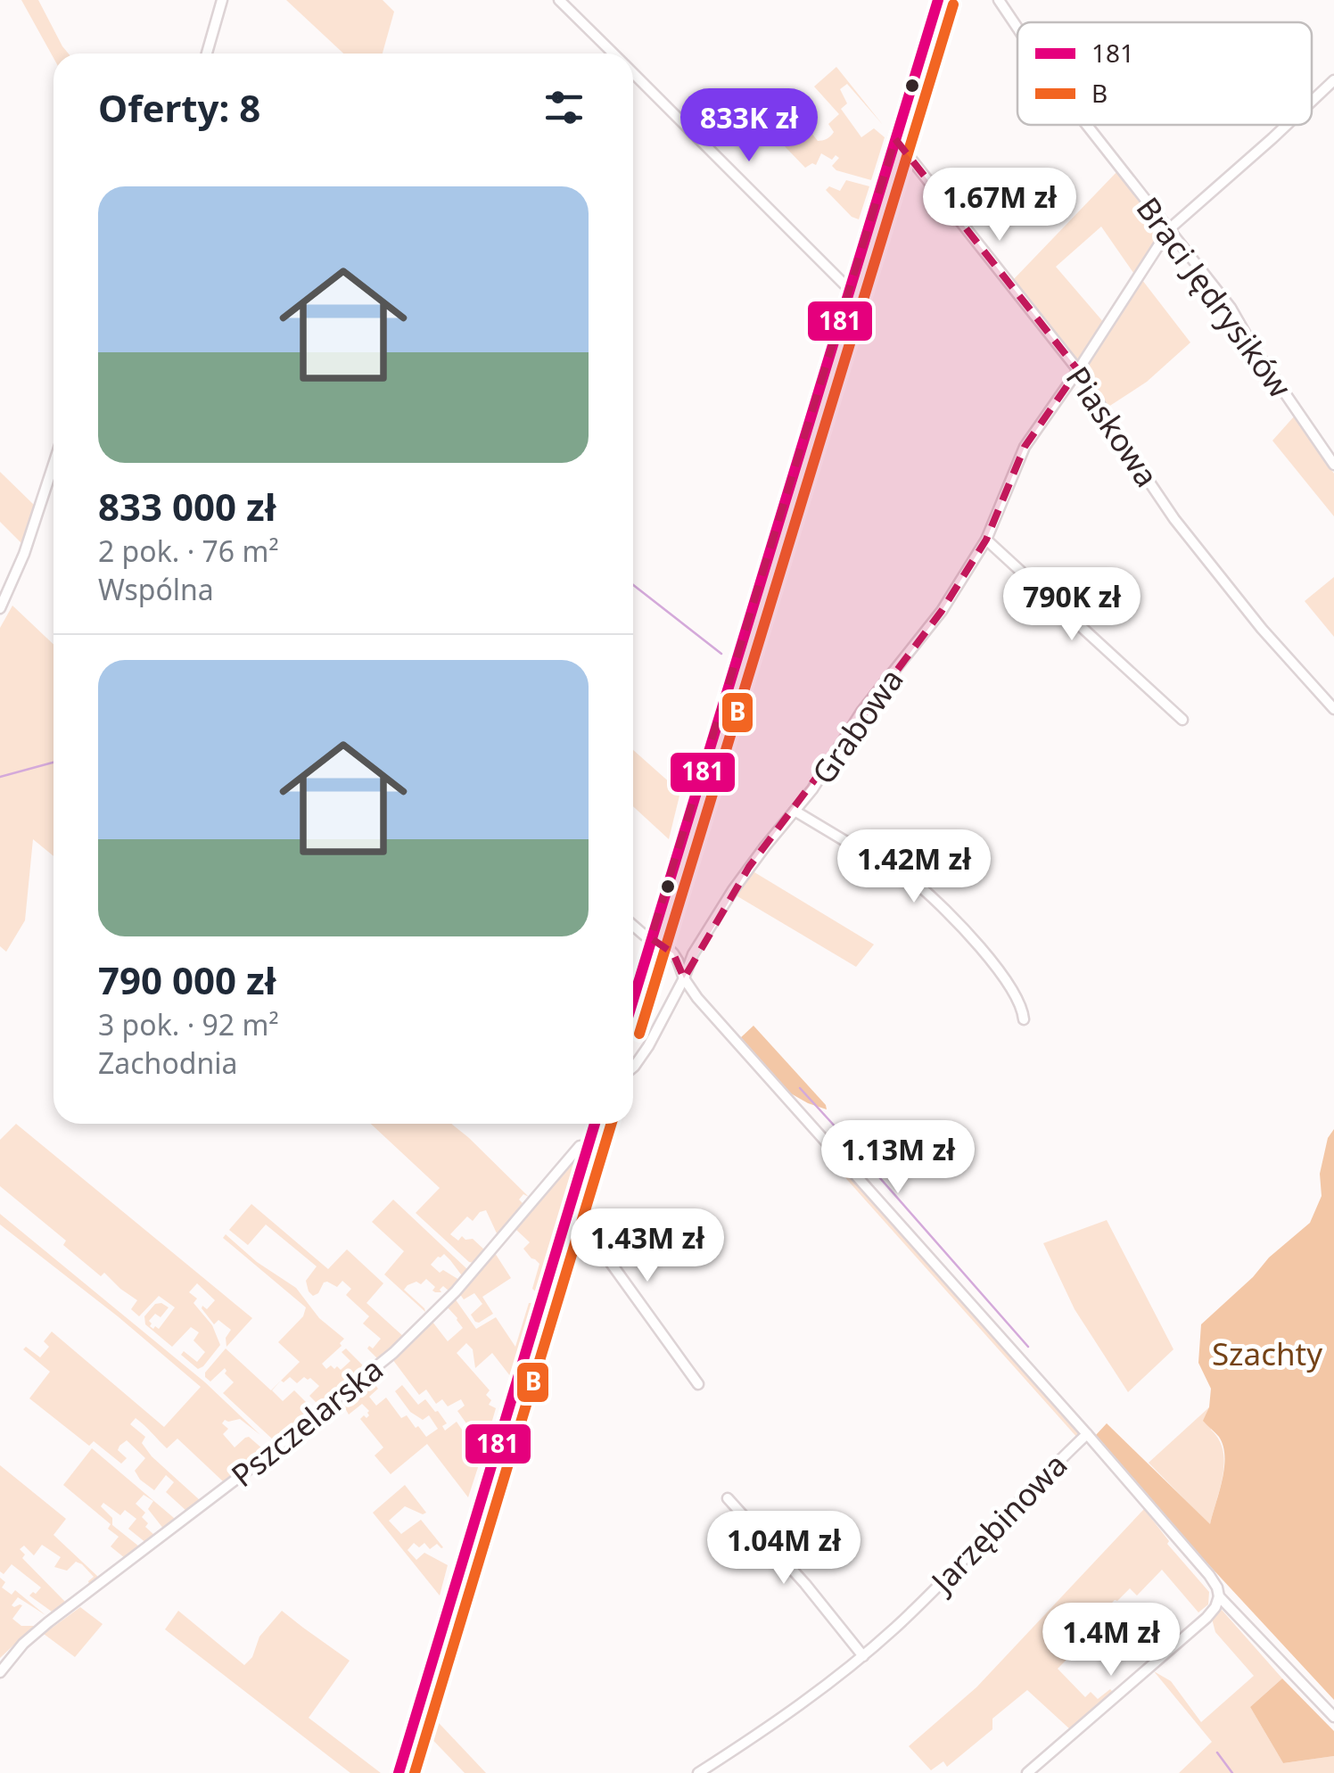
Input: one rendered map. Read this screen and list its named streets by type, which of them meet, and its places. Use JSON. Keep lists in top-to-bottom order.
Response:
{
  "streets": {
    "street": [
      "Braci Jędrysików",
      "Piaskowa",
      "Grabowa",
      "Pszczelarska",
      "Jarzębinowa"
    ]
  },
  "crossings": [
    ["Braci Jędrysików", "Grabowa"],
    ["Piaskowa", "Grabowa"]
  ],
  "parks": ["Szachty"],
  "lines": ["transit line 181", "transit line B"],
  "legend": ["181", "B"],
  "page": {
    "heading": "Oferty: 8",
    "price": [
      "833K zł",
      "1.67M zł",
      "790K zł",
      "1.42M zł",
      "1.13M zł",
      "1.43M zł",
      "1.04M zł",
      "1.4M zł"
    ],
    "list": [
      {
        "name": "833 000 zł",
        "note": "2 pok. · 76 m² · Wspólna"
      },
      {
        "name": "790 000 zł",
        "note": "3 pok. · 92 m² · Zachodnia"
      }
    ]
  }
}
